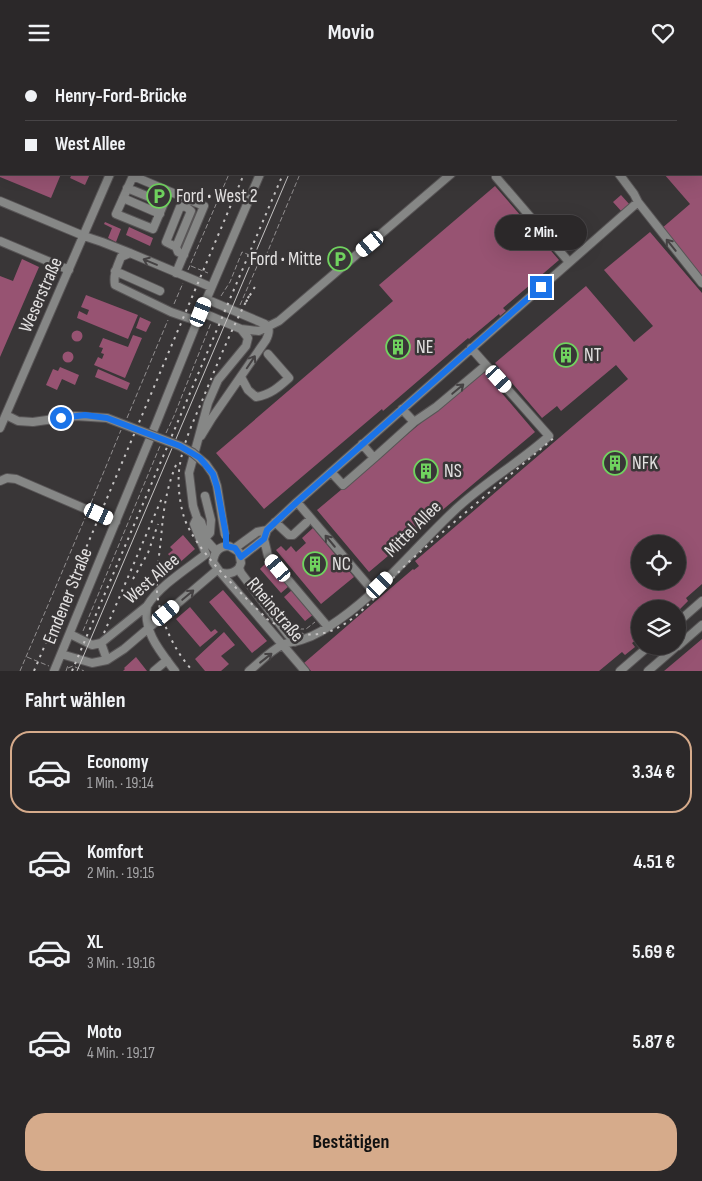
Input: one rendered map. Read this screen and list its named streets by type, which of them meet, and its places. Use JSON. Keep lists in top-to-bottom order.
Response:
{
  "streets": {
    "street": [
      "Weserstraße",
      "Mittel Allee",
      "West Allee",
      "Emdener Straße",
      "Rheinstraße"
    ]
  },
  "crossings": [
    ["Mittel Allee", "Rheinstraße"],
    ["West Allee", "Rheinstraße"]
  ],
  "places": {
    "parking": ["Ford • West 2", "Ford • Mitte"],
    "building": [
      "NE",
      "NT",
      "NFK",
      "NS",
      "NC"
    ]
  },
  "page": {
    "header": "Movio",
    "banner": ["Henry-Ford-Brücke", "West Allee"],
    "bubble": "2 Min.",
    "heading": "Fahrt wählen",
    "list": [
      {
        "name": "Economy",
        "note": "1 Min. · 19:14",
        "value": "3.34 €"
      },
      {
        "name": "Komfort",
        "note": "2 Min. · 19:15",
        "value": "4.51 €"
      },
      {
        "name": "XL",
        "note": "3 Min. · 19:16",
        "value": "5.69 €"
      },
      {
        "name": "Moto",
        "note": "4 Min. · 19:17",
        "value": "5.87 €"
      }
    ],
    "buttons": "Bestätigen"
  }
}
